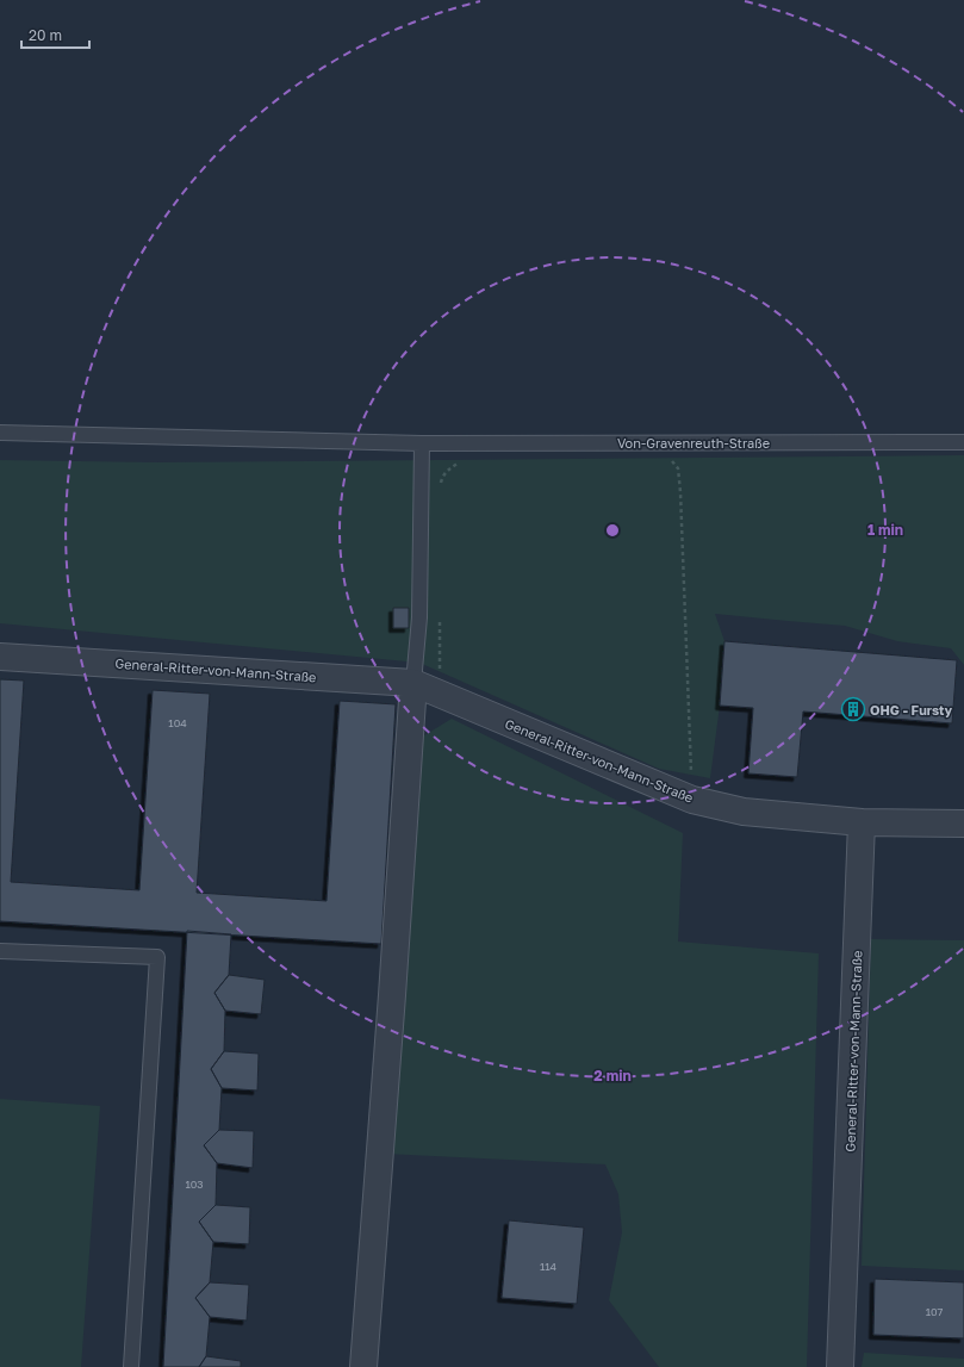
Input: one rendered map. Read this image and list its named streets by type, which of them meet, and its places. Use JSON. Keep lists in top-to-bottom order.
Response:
{
  "streets": {
    "street": ["General-Ritter-von-Mann-Straße"],
    "lane": ["Von-Gravenreuth-Straße"]
  },
  "places": {
    "building": ["OHG - Fursty"]
  },
  "house_numbers": [
    "104",
    "103",
    "114",
    "107"
  ],
  "scale_bar": "20 m",
  "rings": ["1 min", "2 min"]
}
